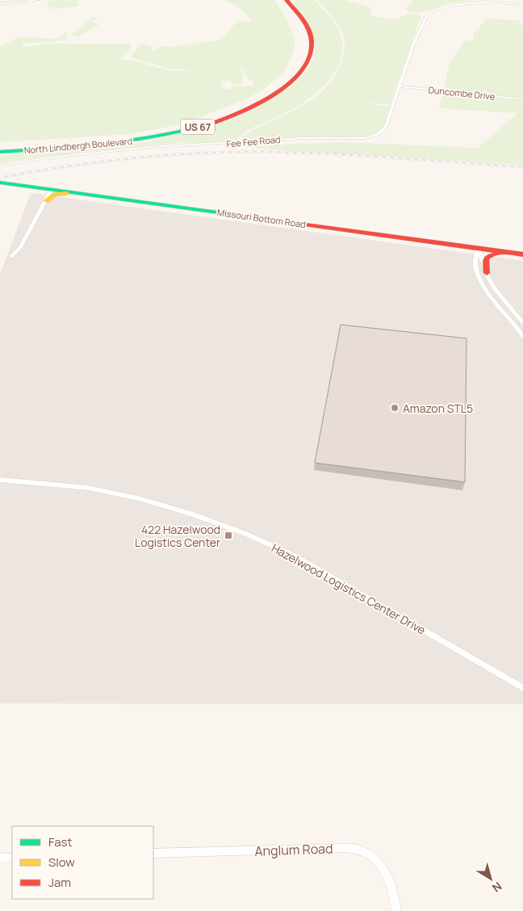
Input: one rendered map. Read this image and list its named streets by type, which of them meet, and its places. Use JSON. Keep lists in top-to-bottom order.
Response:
{
  "streets": {
    "main road": ["US 67", "North Lindbergh Boulevard", "Missouri Bottom Road"],
    "street": [
      "Duncombe Drive",
      "Fee Fee Road",
      "Hazelwood Logistics Center Drive",
      "Anglum Road"
    ]
  },
  "crossings": [
    ["Duncombe Drive", "Fee Fee Road"]
  ],
  "places": {
    "other": ["Amazon STL5"],
    "transit": ["422 Hazelwood Logistics Center"]
  },
  "legend": ["Fast", "Slow", "Jam"],
  "north": "bottom right"
}
